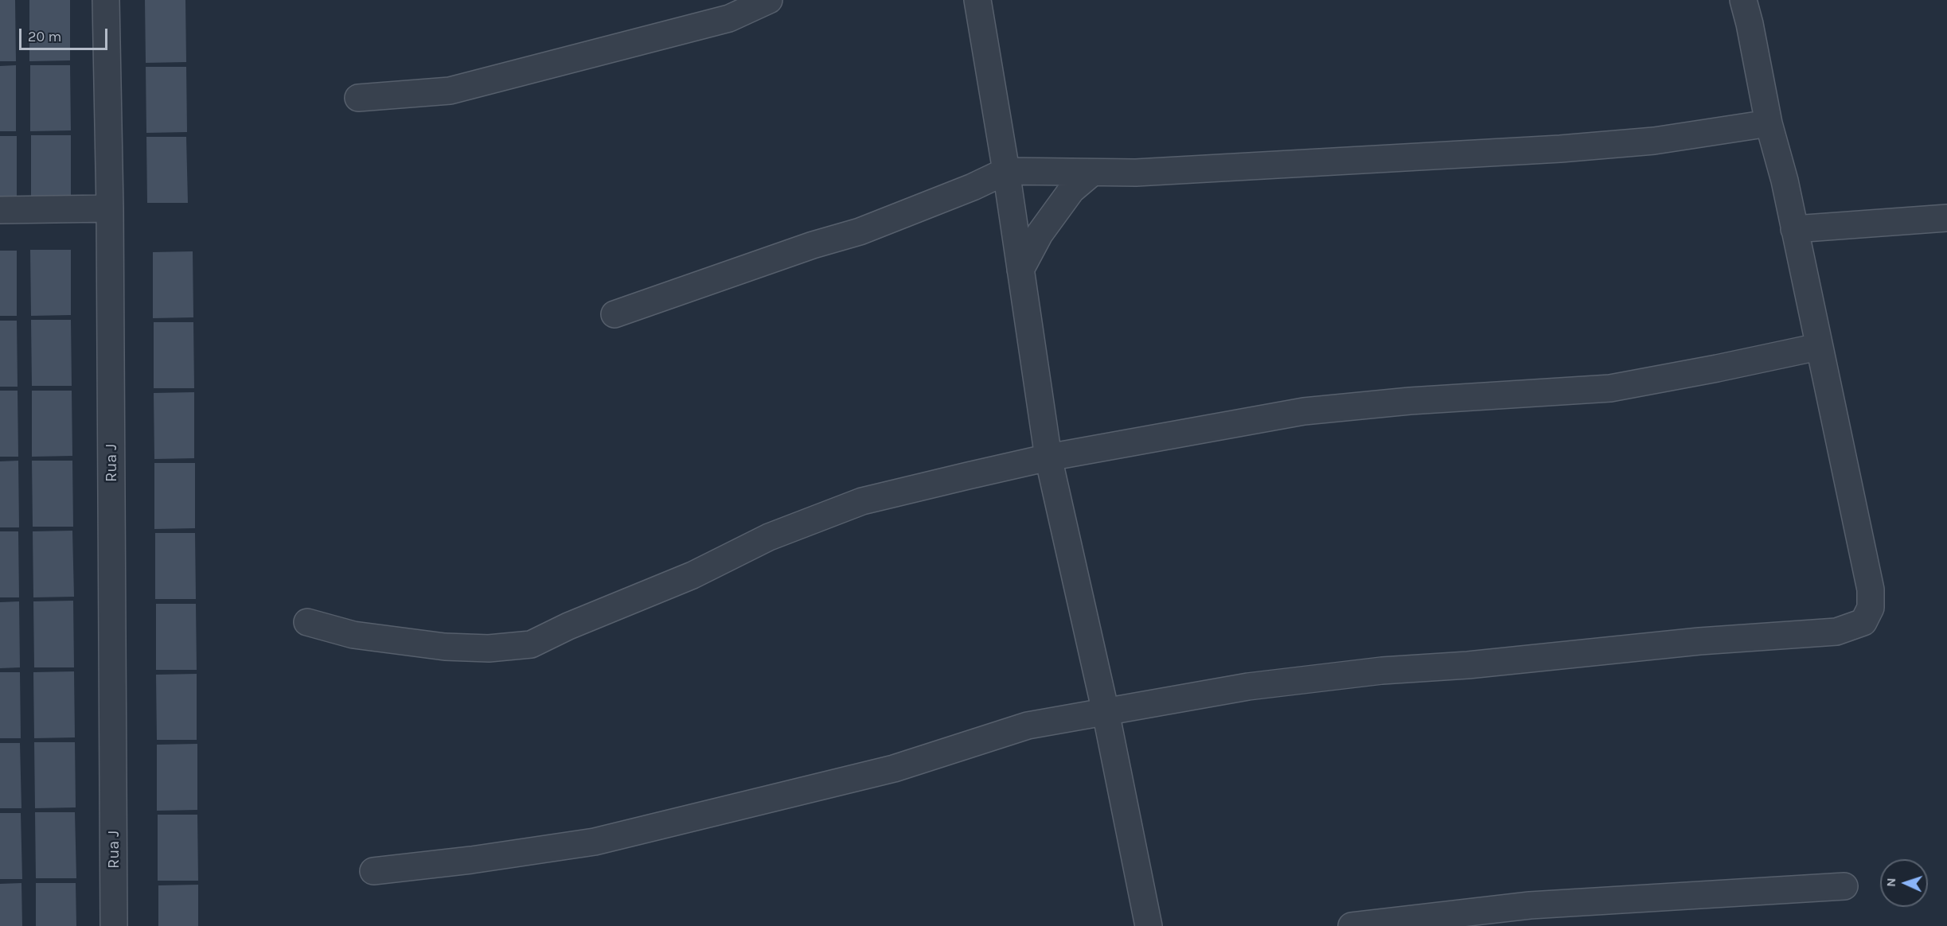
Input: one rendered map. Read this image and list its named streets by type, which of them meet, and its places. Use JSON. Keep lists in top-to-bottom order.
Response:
{
  "streets": {
    "street": ["Rua J"]
  },
  "scale_bar": "20 m",
  "north": "left"
}
